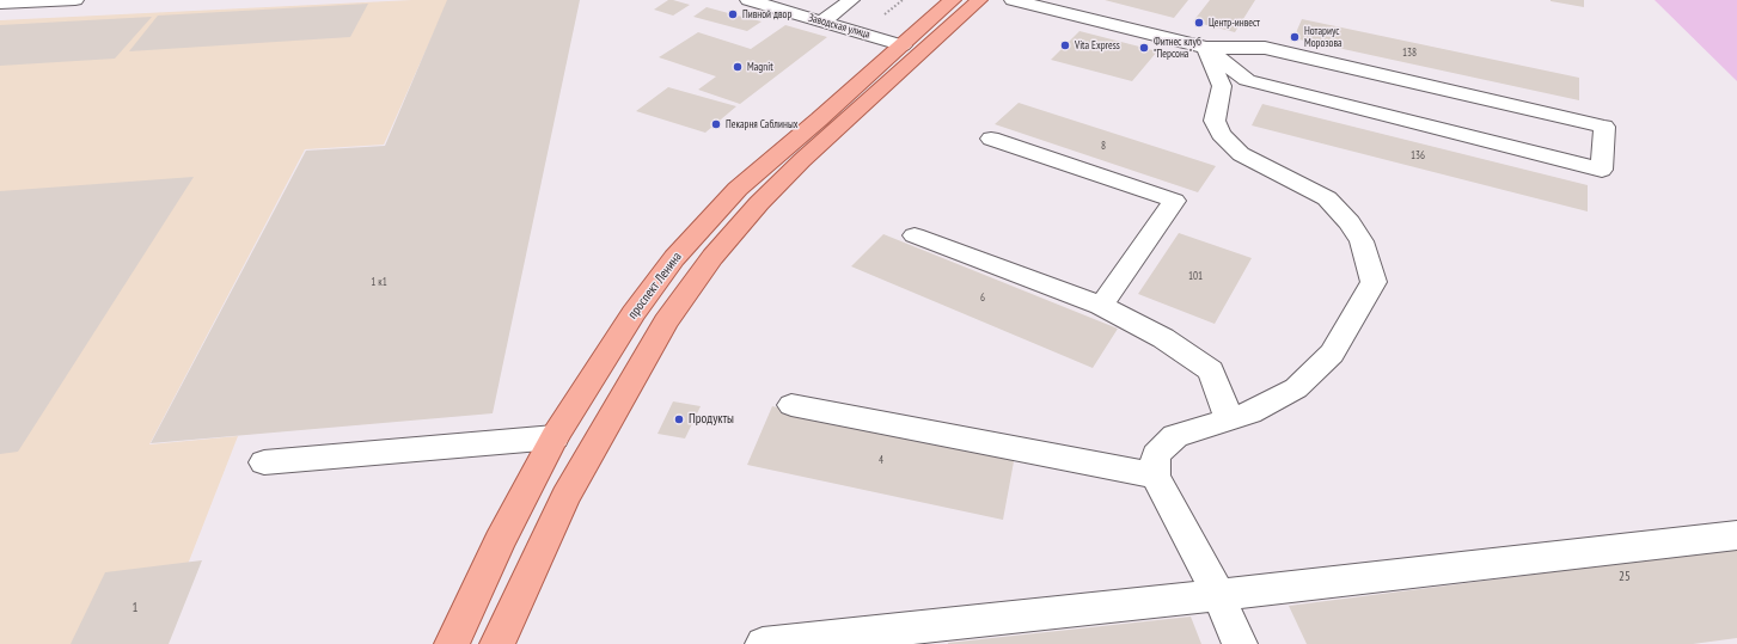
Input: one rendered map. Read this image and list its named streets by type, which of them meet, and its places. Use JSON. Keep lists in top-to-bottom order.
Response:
{
  "streets": {
    "main road": ["проспект Ленина"],
    "street": ["Заводская улица"]
  },
  "crossings": [
    ["Заводская улица", "проспект Ленина"]
  ],
  "places": [
    "Пивной двор",
    "Центр-инвест",
    "Нотариус Морозова",
    "Vita Express",
    "Фитнес клуб \"Персона\"",
    "Magnit",
    "Пекарня Саблиных",
    "Продукты"
  ],
  "house_numbers": [
    "138",
    "8",
    "136",
    "101",
    "1 к1",
    "6",
    "4",
    "25",
    "1"
  ]
}
